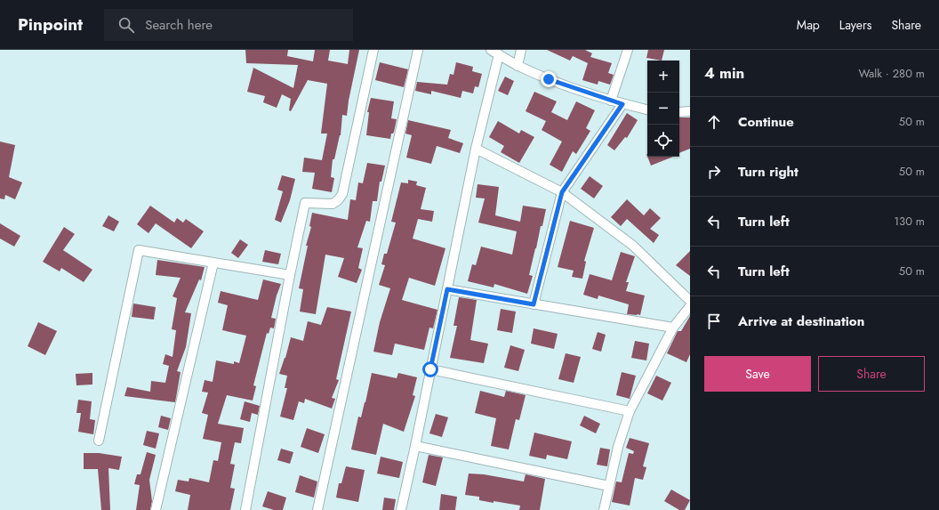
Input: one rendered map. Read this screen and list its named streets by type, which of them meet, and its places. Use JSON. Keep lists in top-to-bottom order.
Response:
{
  "page": {
    "header": "Pinpoint",
    "search": "Search here",
    "nav": ["Map", "Layers", "Share"],
    "heading": ["4 min", "Walk · 280 m"],
    "map_buttons": ["+", "−"],
    "list": [
      ["Continue", "50 m"],
      ["Turn right", "50 m"],
      ["Turn left", "130 m"],
      ["Turn left", "50 m"],
      "Arrive at destination"
    ],
    "buttons": ["Save", "Share"]
  }
}
